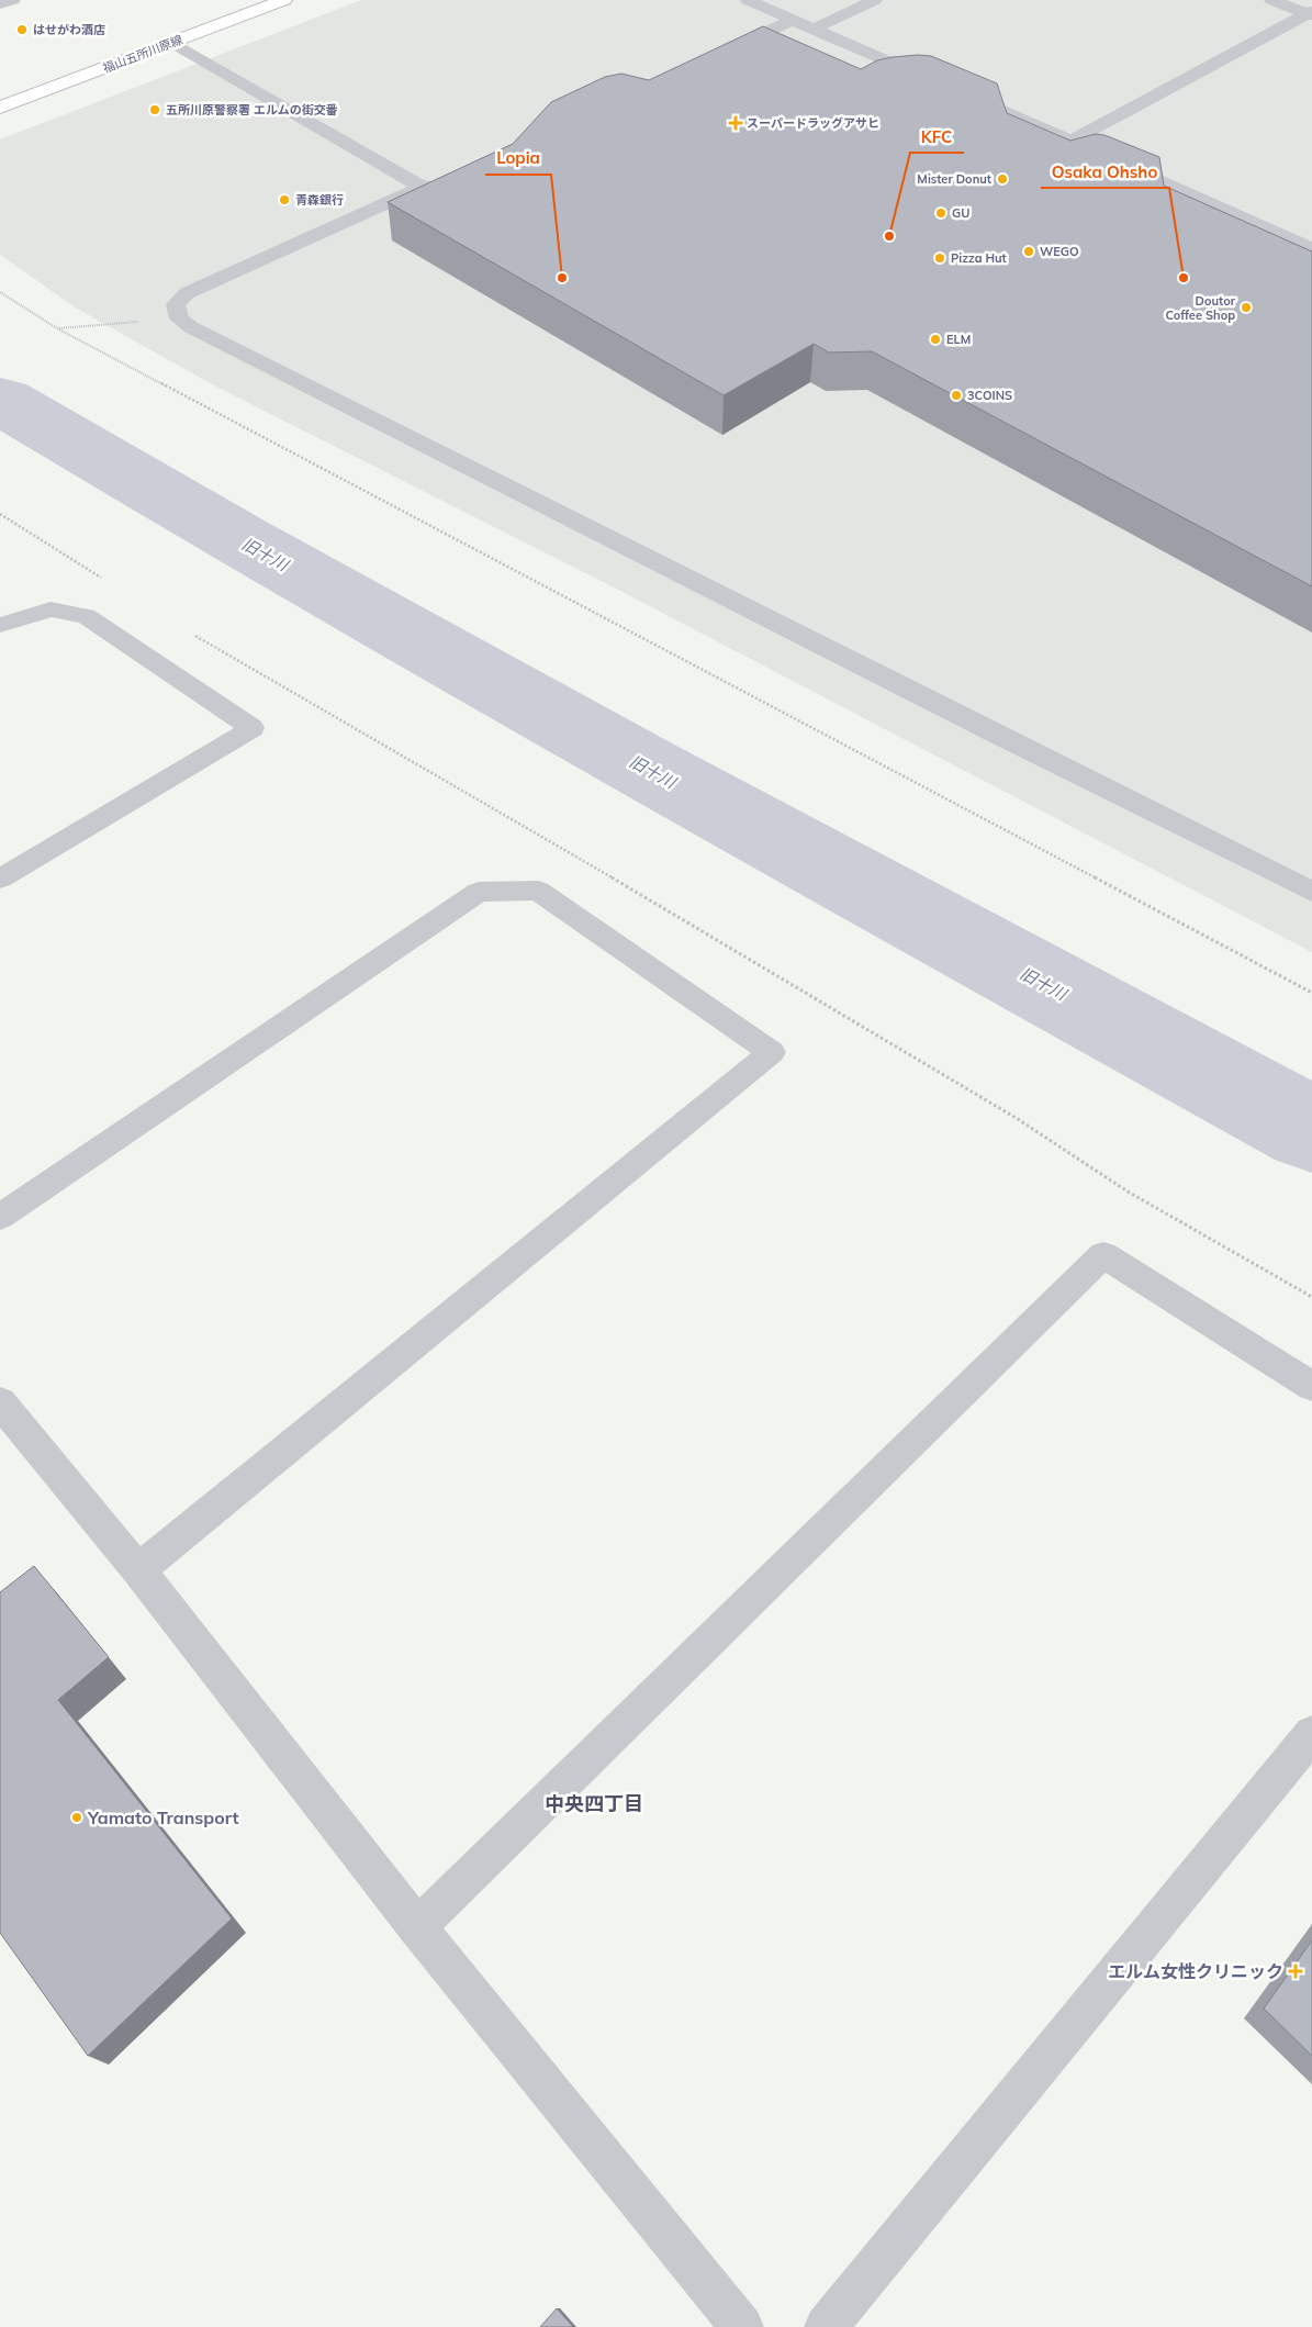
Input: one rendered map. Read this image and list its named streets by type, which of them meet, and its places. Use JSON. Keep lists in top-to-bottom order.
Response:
{
  "streets": {
    "main road": ["福山五所川原線"]
  },
  "districts": ["中央四丁目"],
  "water": ["旧十川"],
  "places": {
    "other": [
      "はせがわ酒店",
      "五所川原警察署 エルムの街交番",
      "Mister Donut",
      "青森銀行",
      "GU",
      "KFC",
      "WEGO",
      "Pizza Hut",
      "Lopia",
      "Osaka Ohsho",
      "Doutor Coffee Shop",
      "ELM",
      "3COINS",
      "Yamato Transport"
    ],
    "health": ["スーパードラッグアサヒ", "エルム女性クリニック"]
  }
}
